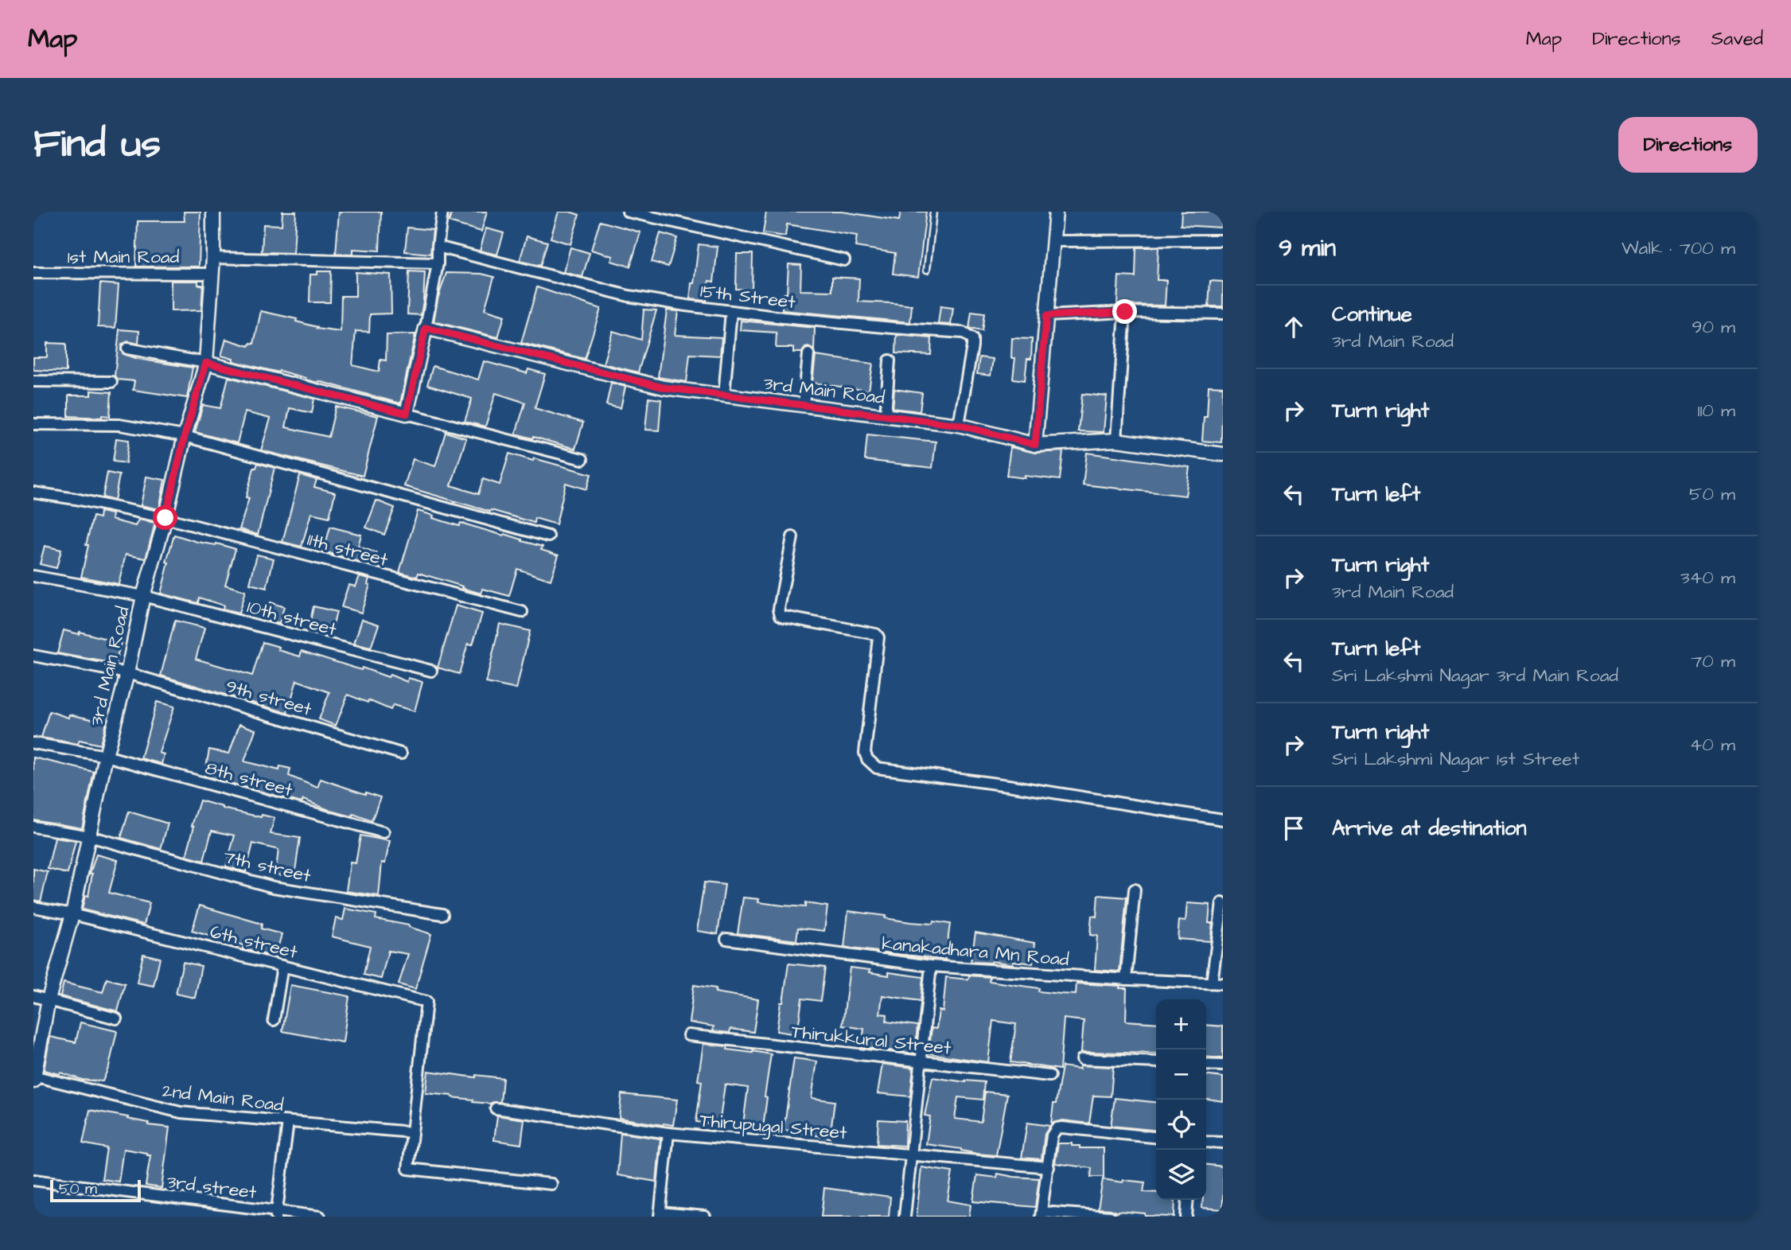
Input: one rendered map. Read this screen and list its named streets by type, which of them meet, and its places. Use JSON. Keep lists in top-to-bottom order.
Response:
{
  "streets": {
    "street": [
      "1st Main Road",
      "15th Street",
      "3rd Main Road",
      "11th street",
      "10th street",
      "9th street",
      "8th street",
      "7th street",
      "6th street",
      "kanakadhara Mn Road",
      "Thirukkural Street",
      "2nd Main Road",
      "Thirupugal Street",
      "3rd street"
    ]
  },
  "crossings": [
    ["1st Main Road", "3rd Main Road"],
    ["15th Street", "3rd Main Road"],
    ["3rd Main Road", "11th street"],
    ["3rd Main Road", "10th street"],
    ["3rd Main Road", "9th street"],
    ["3rd Main Road", "8th street"],
    ["3rd Main Road", "7th street"],
    ["3rd Main Road", "6th street"],
    ["3rd Main Road", "2nd Main Road"],
    ["6th street", "2nd Main Road"]
  ],
  "scale_bar": "50 m",
  "page": {
    "header": "Map",
    "nav": ["Map", "Directions", "Saved"],
    "buttons": "Directions",
    "title": "Find us",
    "heading": ["9 min", "Walk · 700 m"],
    "list": [
      ["Continue", "3rd Main Road", "90 m"],
      ["Turn right", "110 m"],
      ["Turn left", "50 m"],
      ["Turn right", "3rd Main Road", "340 m"],
      ["Turn left", "Sri Lakshmi Nagar 3rd Main Road", "70 m"],
      ["Turn right", "Sri Lakshmi Nagar 1st Street", "40 m"],
      "Arrive at destination"
    ],
    "map_buttons": ["+", "−"],
    "scale": "50 m"
  }
}
